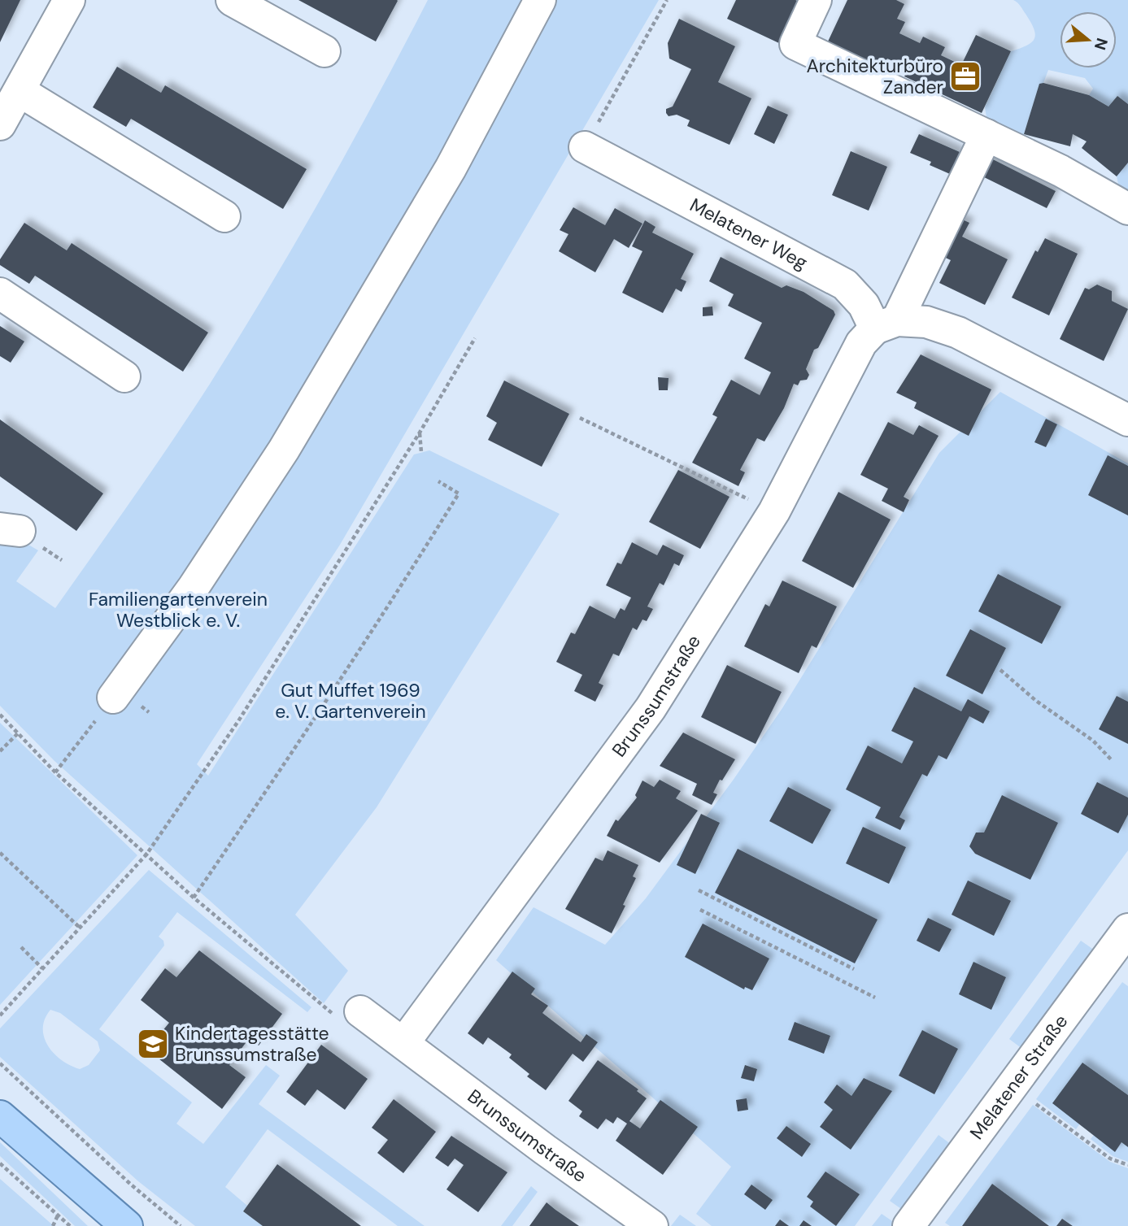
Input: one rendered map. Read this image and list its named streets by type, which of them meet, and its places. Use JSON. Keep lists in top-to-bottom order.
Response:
{
  "streets": {
    "street": ["Melatener Weg", "Brunssumstraße", "Melatener Straße"]
  },
  "crossings": [
    ["Melatener Weg", "Brunssumstraße"]
  ],
  "parks": ["Familiengartenverein Westblick e. V.", "Gut Muffet 1969 e. V. Gartenverein"],
  "places": {
    "office": ["Architekturbüro Zander"],
    "school or university": ["Kindertagesstätte Brunssumstraße"]
  },
  "north": "right"
}
